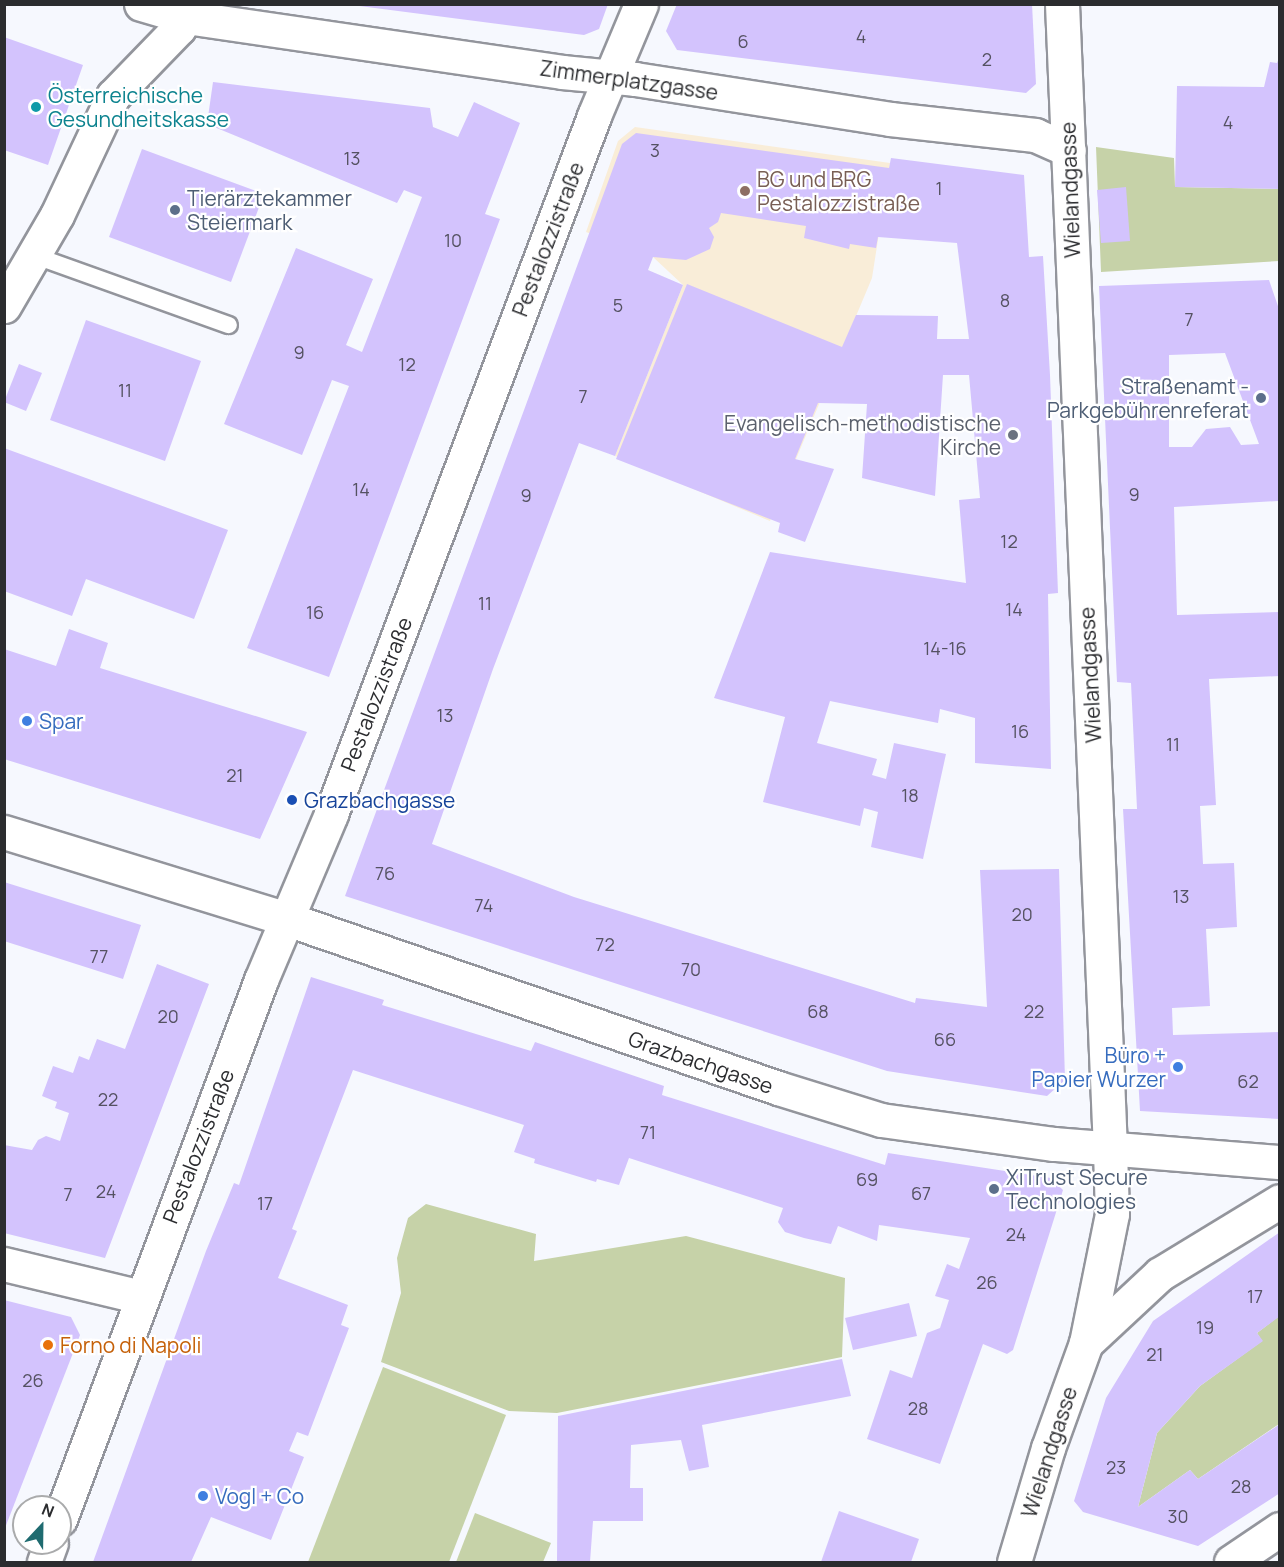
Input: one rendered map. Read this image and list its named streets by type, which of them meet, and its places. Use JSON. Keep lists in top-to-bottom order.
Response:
{
  "streets": {
    "street": [
      "Zimmerplatzgasse",
      "Wielandgasse",
      "Pestalozzistraße",
      "Grazbachgasse"
    ]
  },
  "crossings": [
    ["Zimmerplatzgasse", "Wielandgasse"],
    ["Zimmerplatzgasse", "Pestalozzistraße"],
    ["Wielandgasse", "Grazbachgasse"],
    ["Pestalozzistraße", "Grazbachgasse"]
  ],
  "places": [
    "Österreichische Gesundheitskasse",
    "BG und BRG Pestalozzistraße",
    "Tierärztekammer Steiermark",
    "Straßenamt - Parkgebührenreferat",
    "Evangelisch-methodistische Kirche",
    "Spar",
    "Grazbachgasse",
    "Büro + Papier Wurzer",
    "XiTrust Secure Technologies",
    "Forno di Napoli",
    "Vogl + Co"
  ],
  "house_numbers": [
    "4",
    "6",
    "2",
    "4",
    "3",
    "13",
    "1",
    "10",
    "8",
    "5",
    "7",
    "9",
    "12",
    "11",
    "7",
    "14",
    "9",
    "9",
    "12",
    "11",
    "14",
    "16",
    "14-16",
    "13",
    "16",
    "11",
    "21",
    "18",
    "76",
    "13",
    "74",
    "20",
    "72",
    "77",
    "70",
    "68",
    "22",
    "20",
    "66",
    "62",
    "22",
    "71",
    "69",
    "24",
    "67",
    "7",
    "17",
    "24",
    "26",
    "17",
    "19",
    "21",
    "26",
    "28",
    "23",
    "28",
    "30"
  ],
  "north": "top"
}
